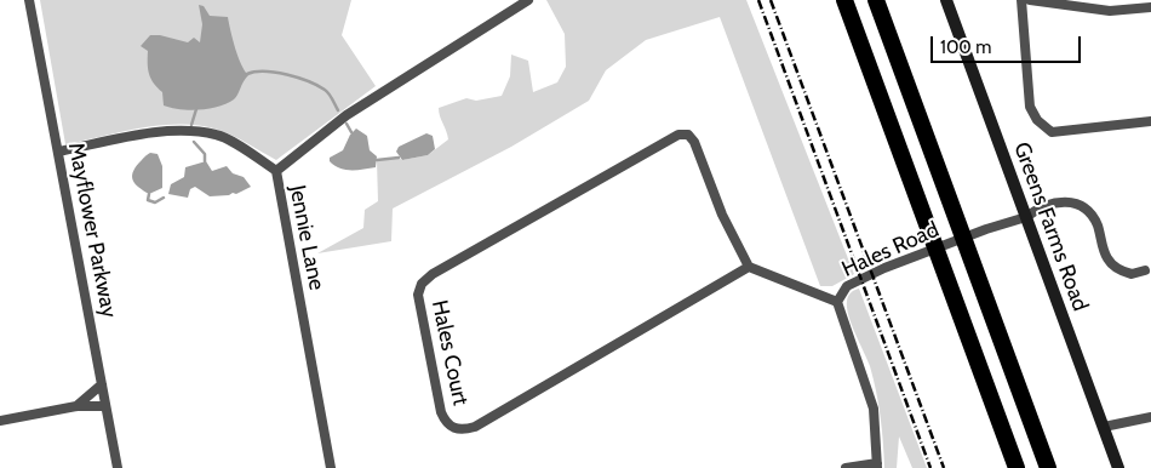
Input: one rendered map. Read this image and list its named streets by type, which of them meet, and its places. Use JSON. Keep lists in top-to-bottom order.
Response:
{
  "streets": {
    "main road": ["Greens Farms Road"],
    "street": [
      "Mayflower Parkway",
      "Jennie Lane",
      "Hales Road",
      "Hales Court"
    ]
  },
  "crossings": [
    ["Greens Farms Road", "Hales Road"]
  ],
  "scale_bar": "100 m"
}
